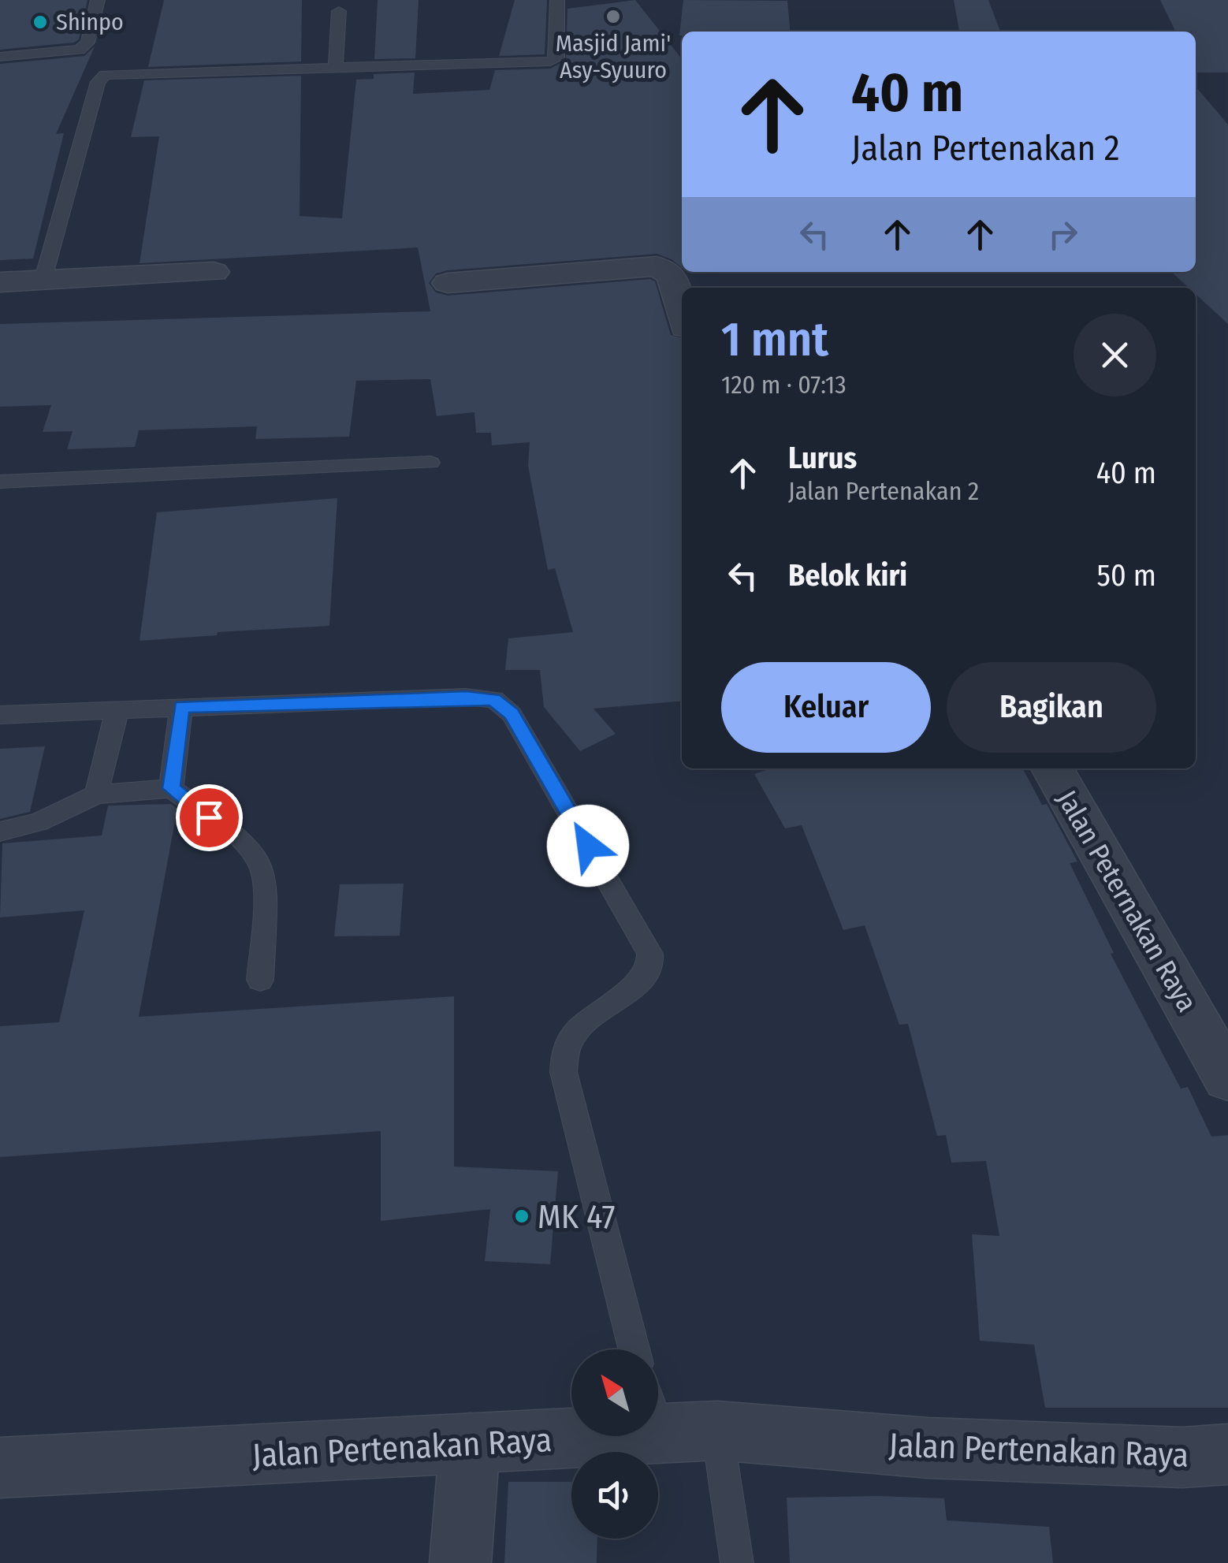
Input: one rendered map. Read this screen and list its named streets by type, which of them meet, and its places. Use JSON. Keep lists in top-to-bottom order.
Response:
{
  "streets": {
    "street": ["Jalan Peternakan Raya", "Jalan Pertenakan Raya"]
  },
  "places": ["Masjid Jami' Asy-Syuuro", "Shinpo", "MK 47"],
  "north": "top left",
  "page": {
    "turn": ["40 m", "Jalan Pertenakan 2"],
    "heading": ["1 mnt", "120 m · 07:13"],
    "list": [
      {
        "name": "Lurus",
        "note": "Jalan Pertenakan 2",
        "value": "40 m"
      },
      {
        "name": "Belok kiri",
        "value": "50 m"
      }
    ],
    "buttons": ["Keluar", "Bagikan"]
  }
}
